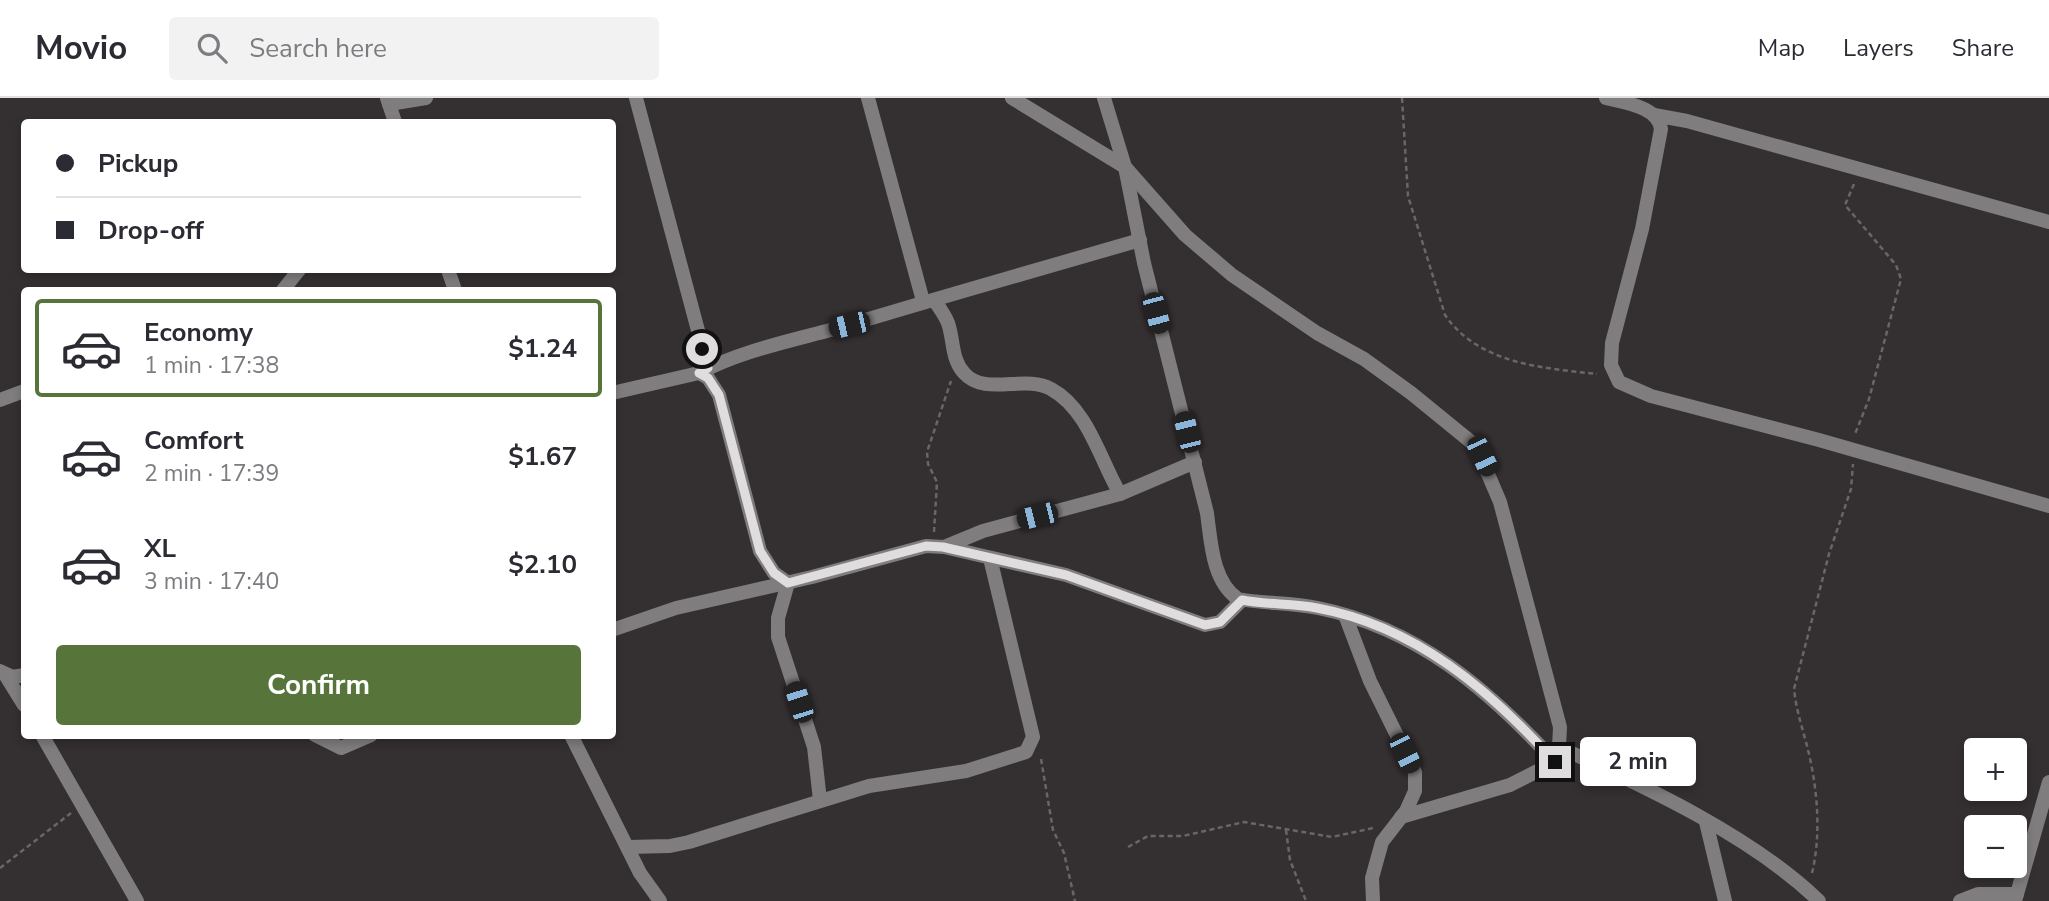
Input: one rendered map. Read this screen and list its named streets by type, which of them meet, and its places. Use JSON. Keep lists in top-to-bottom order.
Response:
{
  "page": {
    "header": "Movio",
    "search": "Search here",
    "nav": ["Map", "Layers", "Share"],
    "banner": ["Pickup", "Drop-off"],
    "list": [
      {
        "name": "Economy",
        "note": "1 min · 17:38",
        "value": "$1.24"
      },
      {
        "name": "Comfort",
        "note": "2 min · 17:39",
        "value": "$1.67"
      },
      {
        "name": "XL",
        "note": "3 min · 17:40",
        "value": "$2.10"
      }
    ],
    "buttons": "Confirm",
    "bubble": "2 min",
    "map_buttons": ["+", "−"]
  }
}
